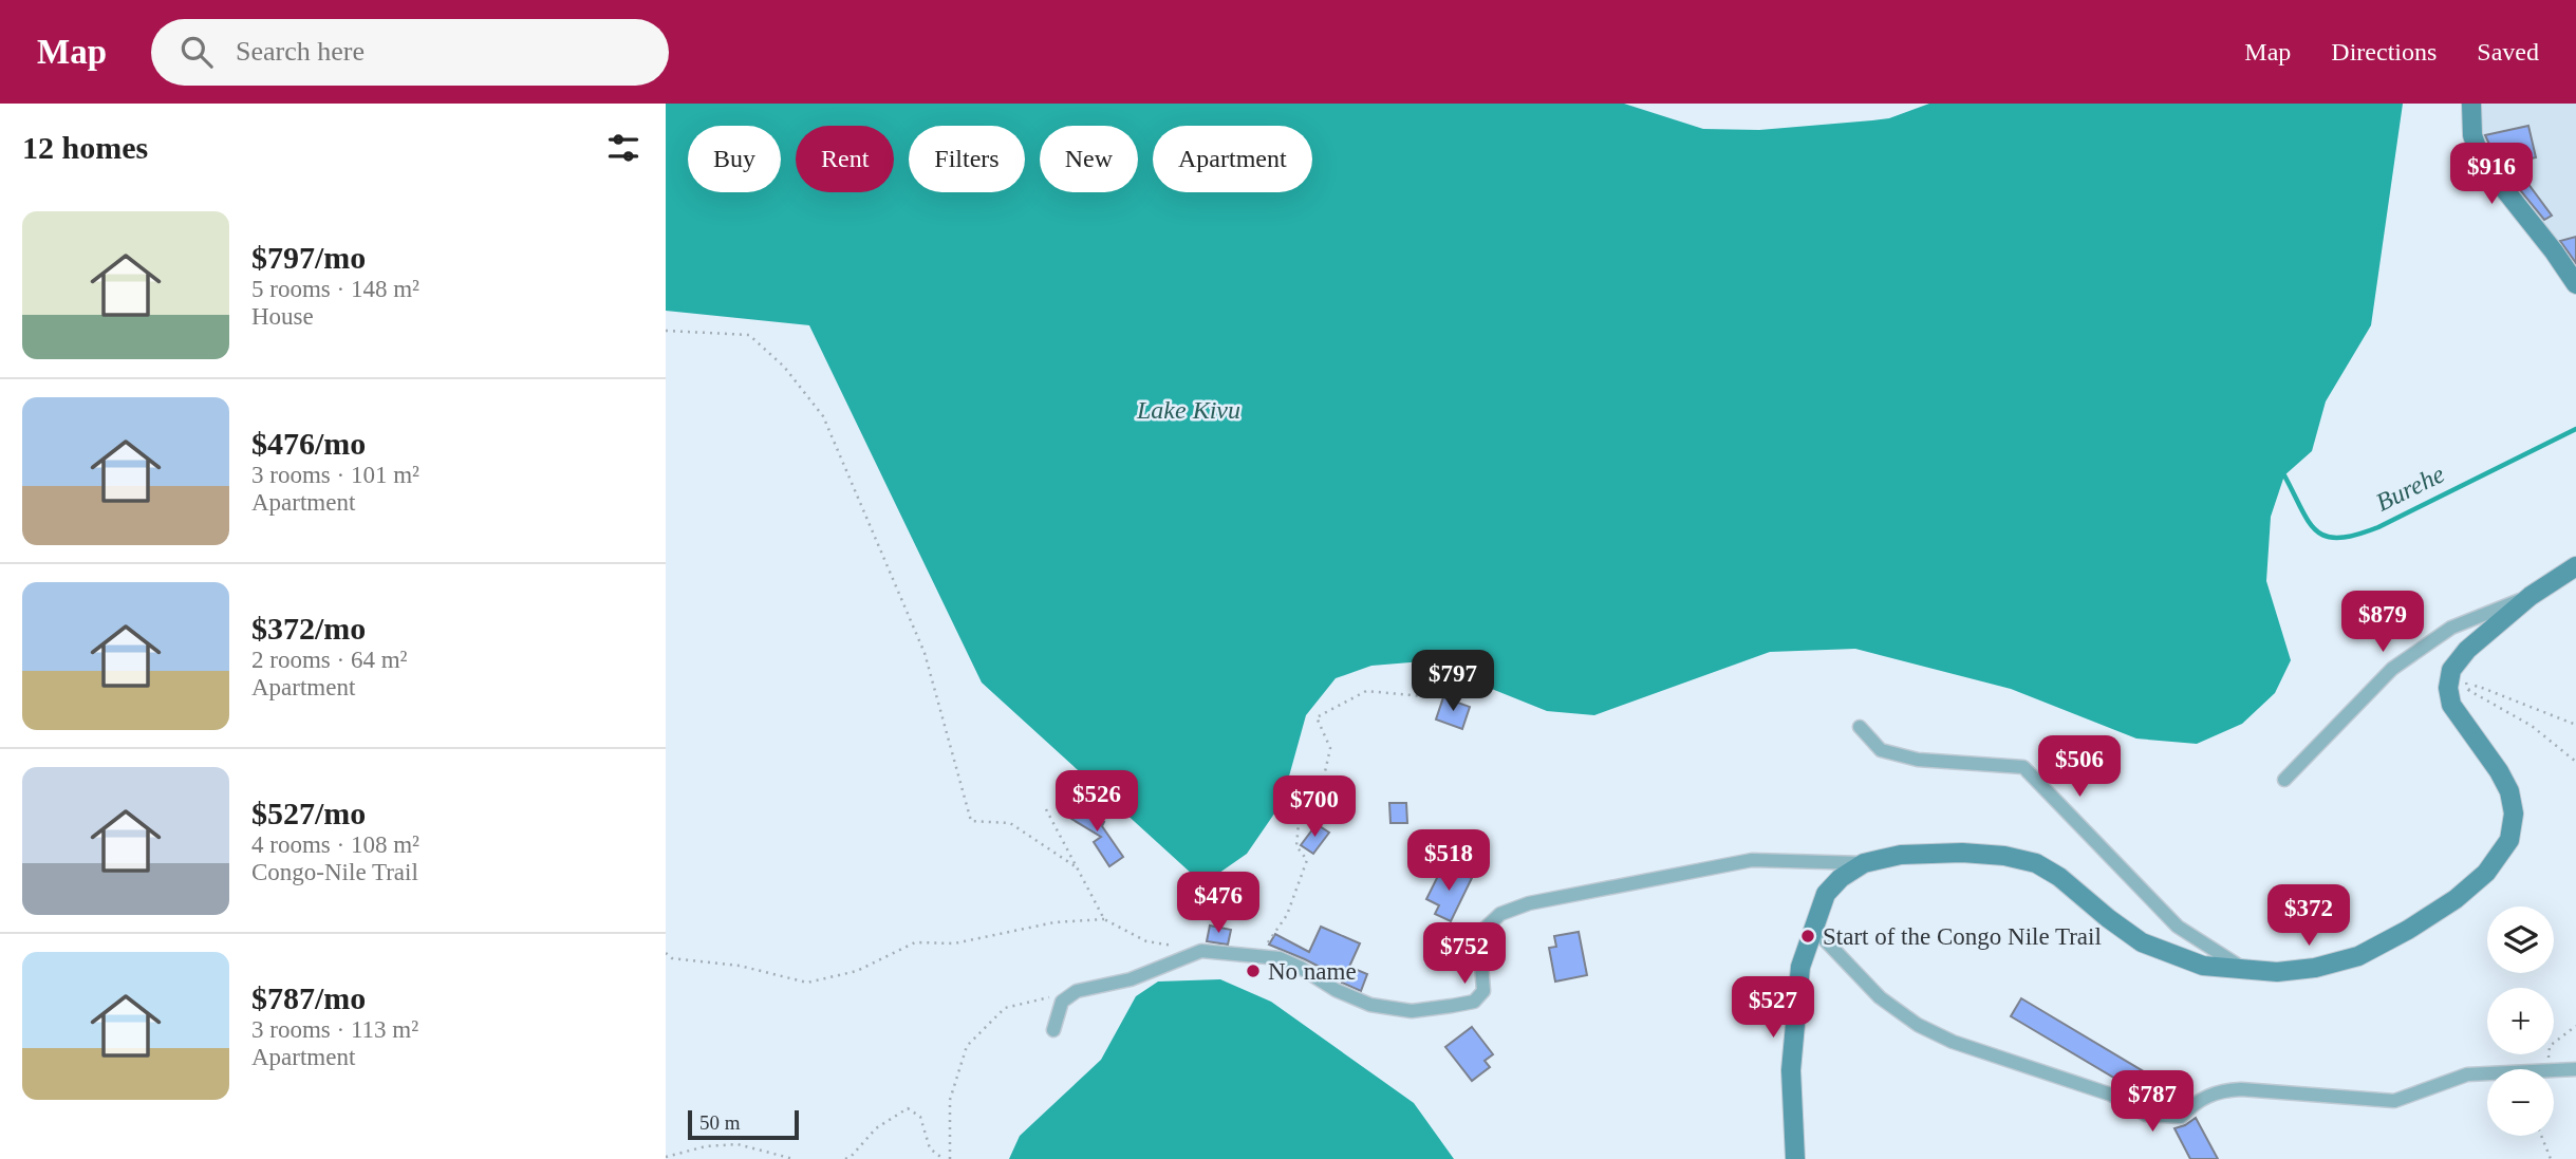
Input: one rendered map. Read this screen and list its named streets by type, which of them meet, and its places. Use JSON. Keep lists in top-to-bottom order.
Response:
{
  "water": ["Lake Kivu", "Burehe"],
  "places": ["Start of the Congo Nile Trail", "No name"],
  "scale_bar": "50 m",
  "page": {
    "header": "Map",
    "search": "Search here",
    "nav": ["Map", "Directions", "Saved"],
    "heading": "12 homes",
    "chip": [
      "Buy",
      "Rent",
      "Filters",
      "New",
      "Apartment"
    ],
    "price": [
      "$916",
      "$879",
      "$797",
      "$506",
      "$526",
      "$700",
      "$518",
      "$476",
      "$372",
      "$752",
      "$527",
      "$787"
    ],
    "list": [
      {
        "name": "$797/mo",
        "note": "5 rooms · 148 m² · House"
      },
      {
        "name": "$476/mo",
        "note": "3 rooms · 101 m² · Apartment"
      },
      {
        "name": "$372/mo",
        "note": "2 rooms · 64 m² · Apartment"
      },
      {
        "name": "$527/mo",
        "note": "4 rooms · 108 m² · Congo-Nile Trail"
      },
      {
        "name": "$787/mo",
        "note": "3 rooms · 113 m² · Apartment"
      }
    ],
    "map_buttons": ["+", "−"],
    "scale": "50 m"
  }
}
